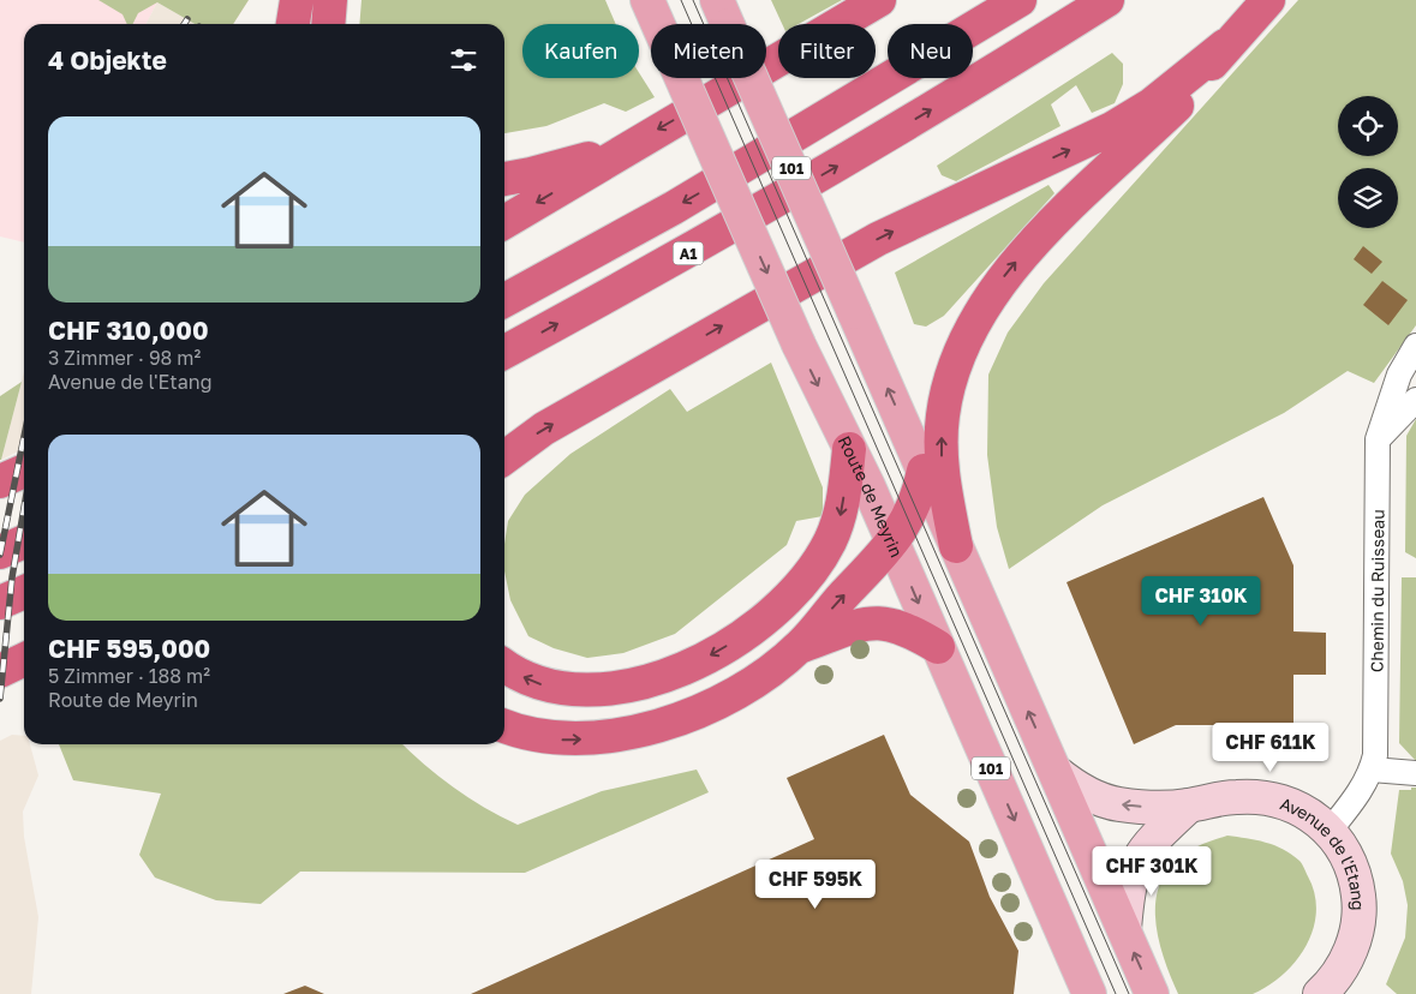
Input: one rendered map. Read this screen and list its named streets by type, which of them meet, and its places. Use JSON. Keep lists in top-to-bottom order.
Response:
{
  "streets": {
    "highway": ["A1"],
    "main road": ["101", "Route de Meyrin"],
    "street": ["Chemin du Ruisseau", "Avenue de l'Etang"]
  },
  "crossings": [
    ["Chemin du Ruisseau", "Avenue de l'Etang"]
  ],
  "page": {
    "chip": [
      "Kaufen",
      "Mieten",
      "Filter",
      "Neu"
    ],
    "heading": "4 Objekte",
    "list": [
      {
        "name": "CHF 310,000",
        "note": "3 Zimmer · 98 m² · Avenue de l'Etang"
      },
      {
        "name": "CHF 595,000",
        "note": "5 Zimmer · 188 m² · Route de Meyrin"
      }
    ],
    "price": [
      "CHF 310K",
      "CHF 611K",
      "CHF 301K",
      "CHF 595K"
    ]
  }
}
